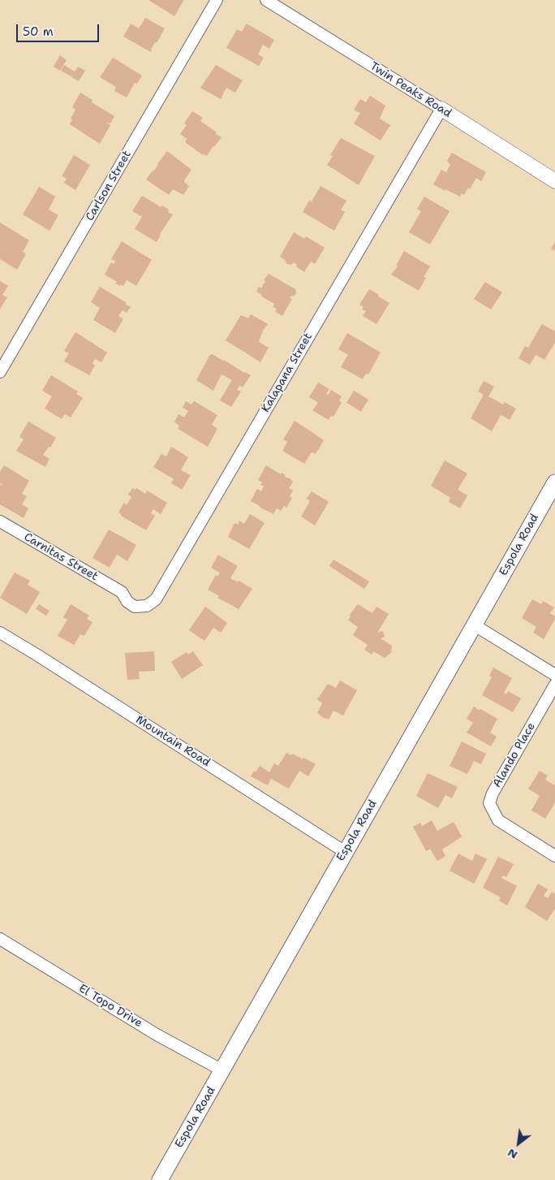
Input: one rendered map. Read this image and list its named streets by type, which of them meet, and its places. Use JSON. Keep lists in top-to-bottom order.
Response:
{
  "streets": {
    "main road": ["Espola Road"],
    "street": [
      "Twin Peaks Road",
      "Carlson Street",
      "Kalapana Street",
      "Carnitas Street",
      "Mountain Road",
      "Alando Place",
      "El Topo Drive"
    ]
  },
  "crossings": [
    ["Twin Peaks Road", "Kalapana Street"],
    ["Kalapana Street", "Carnitas Street"],
    ["Espola Road", "Mountain Road"],
    ["Espola Road", "El Topo Drive"]
  ],
  "scale_bar": "50 m",
  "north": "bottom left"
}
